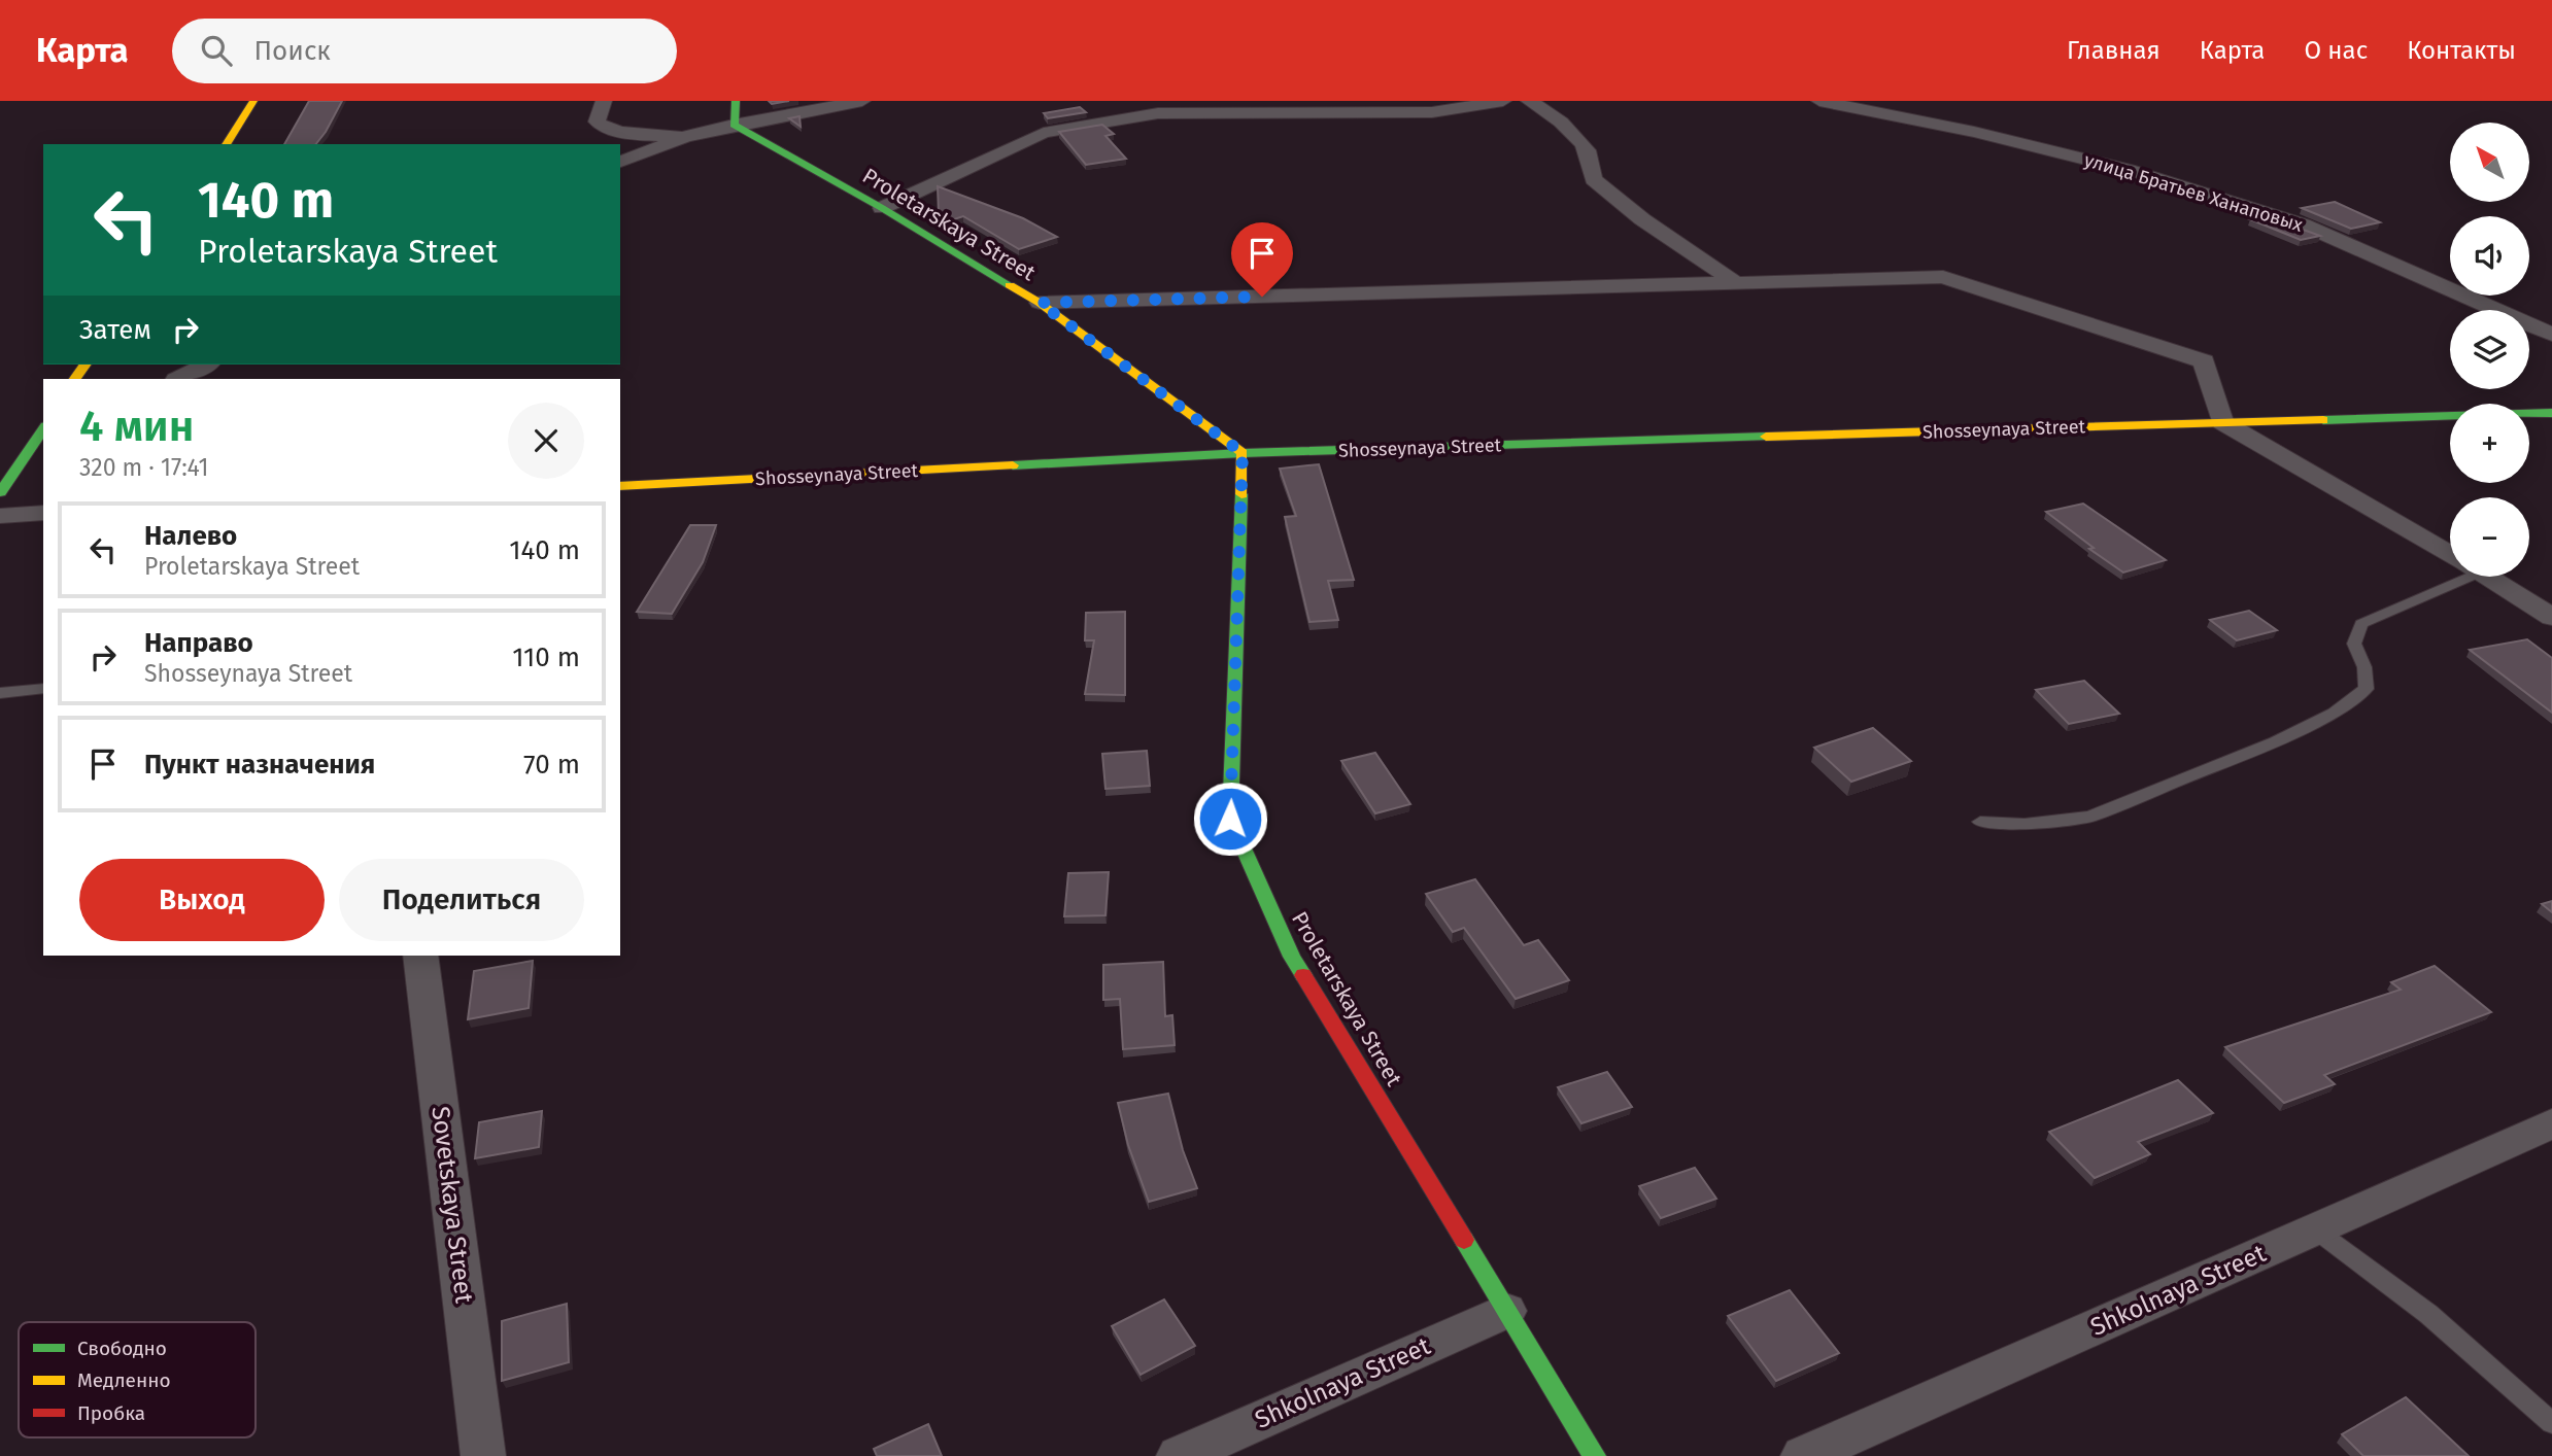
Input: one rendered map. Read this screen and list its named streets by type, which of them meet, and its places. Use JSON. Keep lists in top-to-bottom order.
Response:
{
  "streets": {
    "street": [
      "улица Братьев Ханаповых",
      "Proletarskaya Street",
      "Shosseynaya Street",
      "Sovetskaya Street",
      "Shkolnaya Street"
    ]
  },
  "crossings": [
    ["Proletarskaya Street", "Shosseynaya Street"],
    ["Proletarskaya Street", "Shkolnaya Street"]
  ],
  "legend": ["Свободно", "Медленно", "Пробка"],
  "north": "top left",
  "page": {
    "header": "Карта",
    "search": "Поиск",
    "nav": [
      "Главная",
      "Карта",
      "О нас",
      "Контакты"
    ],
    "map_buttons": ["+", "−"],
    "turn": ["140 m", "Proletarskaya Street"],
    "then": "Затем",
    "heading": ["4 мин", "320 m · 17:41"],
    "list": [
      {
        "name": "Налево",
        "note": "Proletarskaya Street",
        "value": "140 m"
      },
      {
        "name": "Направо",
        "note": "Shosseynaya Street",
        "value": "110 m"
      },
      {
        "name": "Пункт назначения",
        "value": "70 m"
      }
    ],
    "buttons": ["Выход", "Поделиться"]
  }
}
